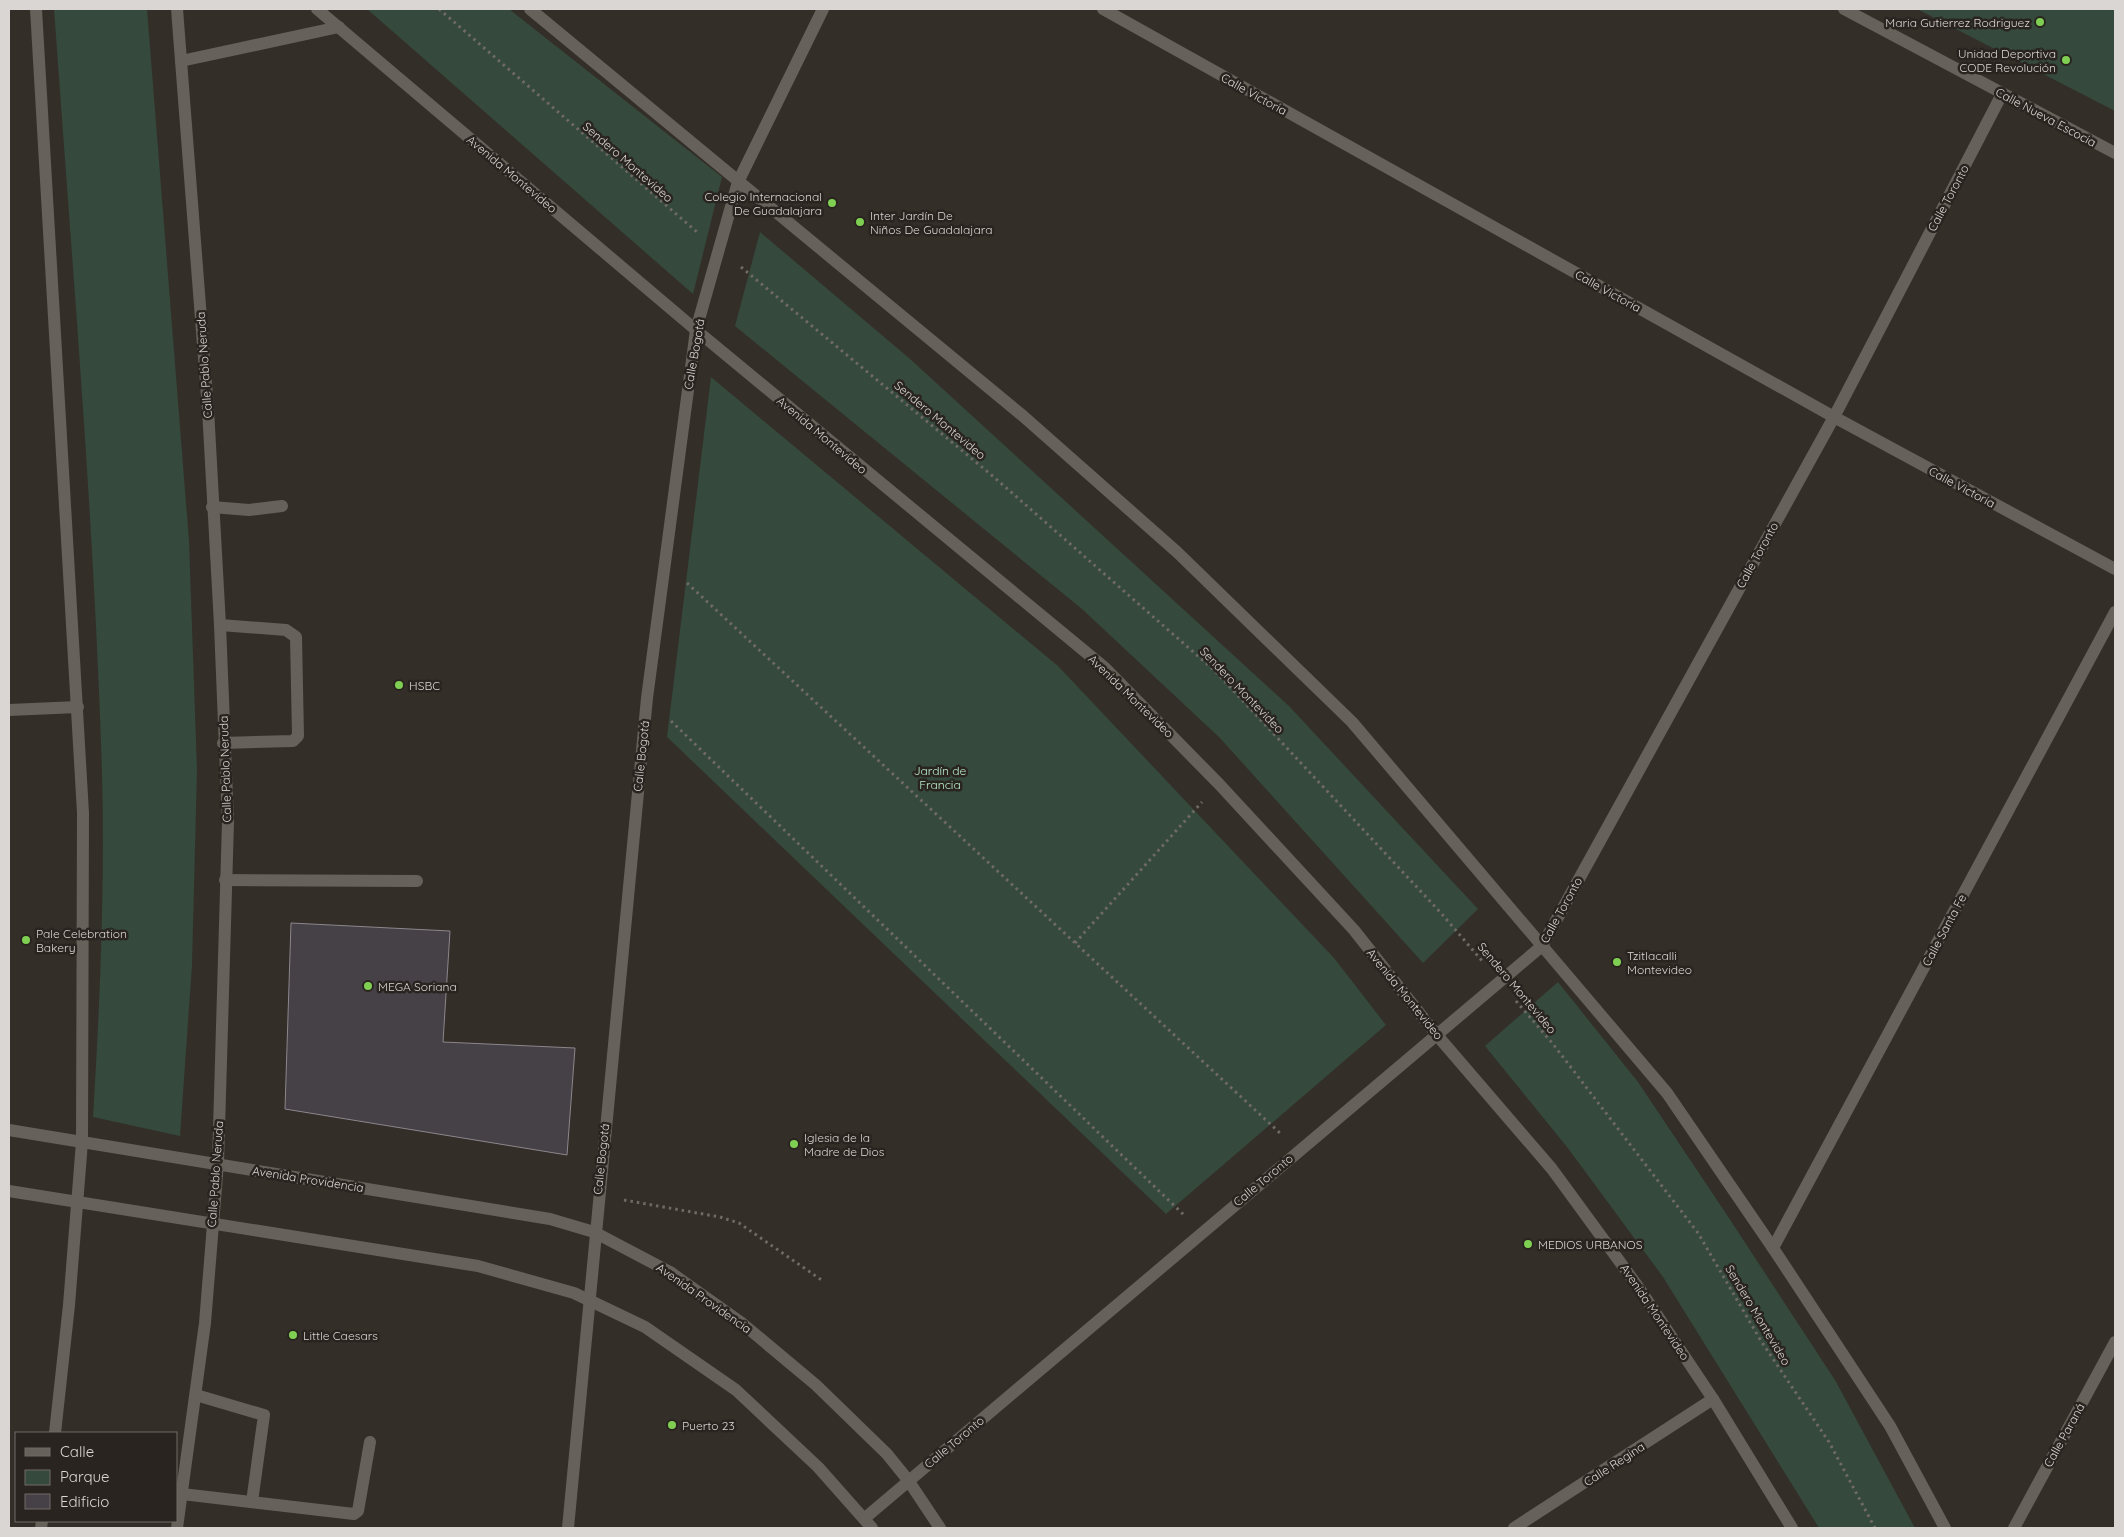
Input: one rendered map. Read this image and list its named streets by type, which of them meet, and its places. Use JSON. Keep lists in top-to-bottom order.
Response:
{
  "streets": {
    "street": [
      "Calle Victoria",
      "Calle Nueva Escocia",
      "Avenida Montevideo",
      "Calle Toronto",
      "Calle Bogotá",
      "Calle Pablo Neruda",
      "Calle Santa Fe",
      "Avenida Providencia",
      "Calle Paraná",
      "Calle Regina"
    ],
    "path": ["Sendero Montevideo"]
  },
  "crossings": [
    ["Calle Victoria", "Calle Toronto"],
    ["Calle Nueva Escocia", "Calle Toronto"],
    ["Sendero Montevideo", "Calle Toronto"],
    ["Sendero Montevideo", "Calle Bogotá"],
    ["Avenida Montevideo", "Calle Toronto"],
    ["Avenida Montevideo", "Calle Bogotá"],
    ["Avenida Montevideo", "Calle Regina"],
    ["Calle Toronto", "Avenida Providencia"],
    ["Calle Bogotá", "Avenida Providencia"],
    ["Calle Pablo Neruda", "Avenida Providencia"]
  ],
  "parks": ["Jardín de Francia"],
  "places": [
    "Maria Gutierrez Rodriguez",
    "Unidad Deportiva CODE Revolución",
    "Colegio Internacional De Guadalajara",
    "Inter Jardín De Niños De Guadalajara",
    "HSBC",
    "Pale Celebration Bakery",
    "Tzitlacalli Montevideo",
    "MEGA Soriana",
    "Iglesia de la Madre de Dios",
    "MEDIOS URBANOS",
    "Little Caesars",
    "Puerto 23"
  ],
  "legend": ["Calle", "Parque", "Edificio"]
}
